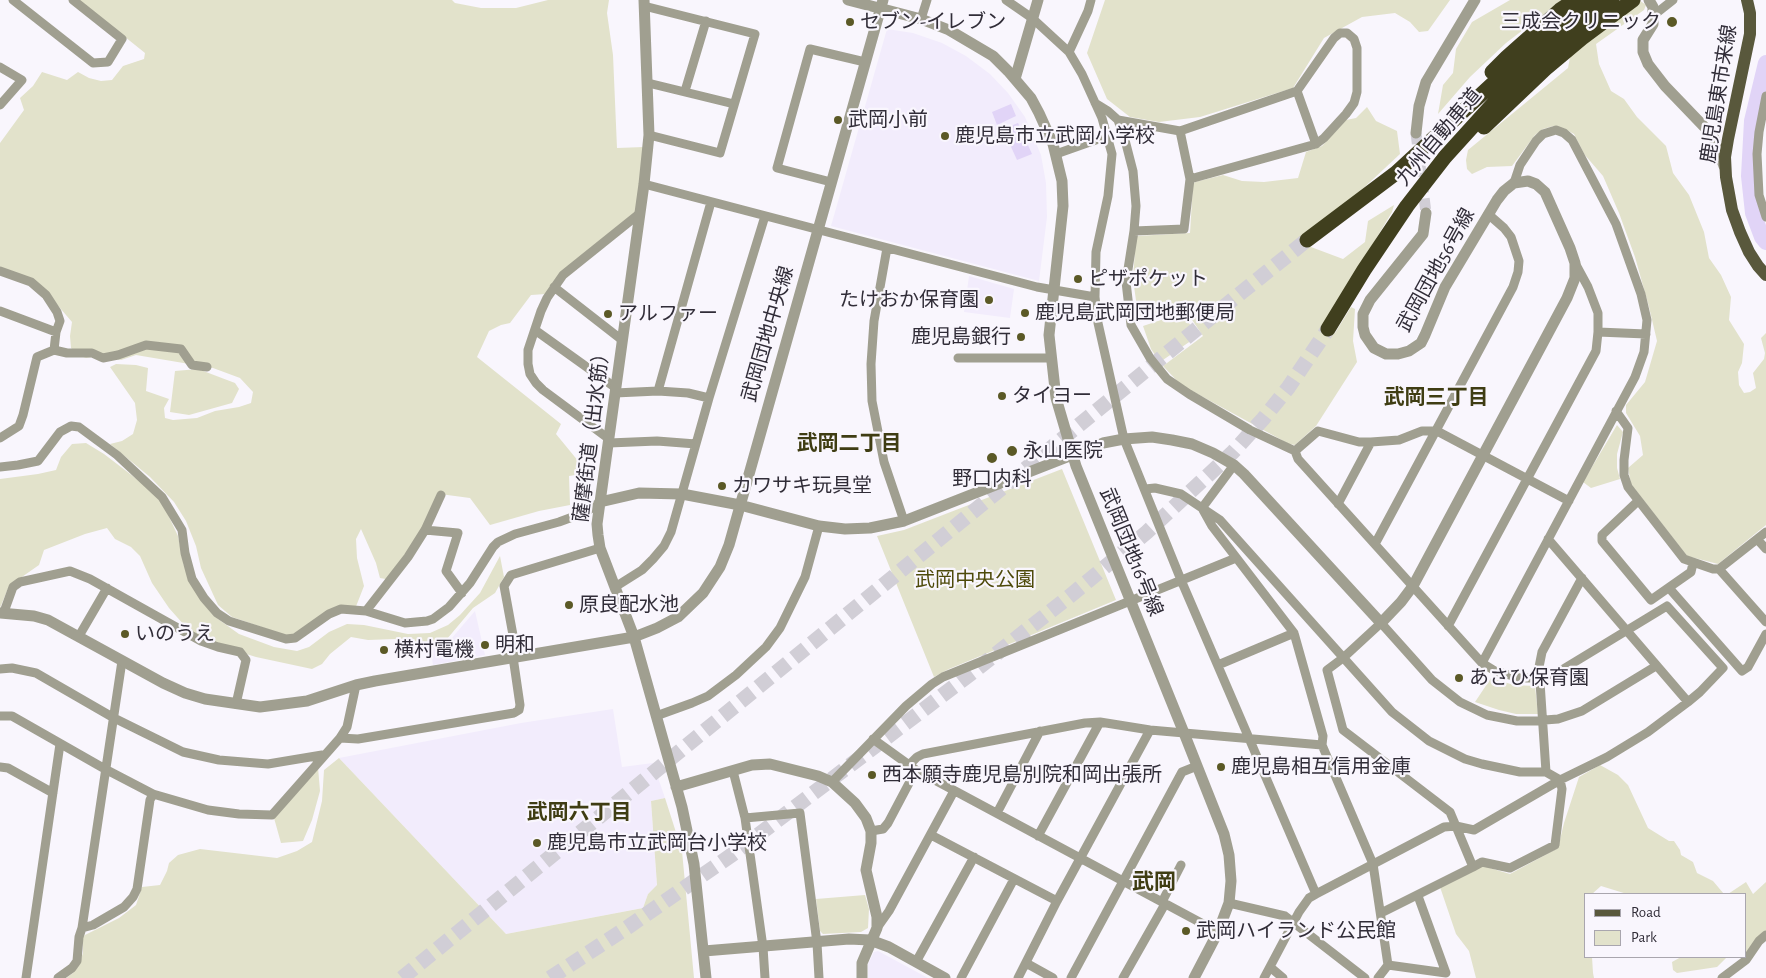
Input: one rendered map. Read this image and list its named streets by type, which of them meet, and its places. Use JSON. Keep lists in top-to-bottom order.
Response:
{
  "streets": {
    "highway": ["九州自動車道"],
    "main road": ["鹿児島東市来線"],
    "street": [
      "武岡団地56号線",
      "武岡団地中央線",
      "薩摩街道（出水筋）",
      "武岡団地16号線"
    ]
  },
  "crossings": [
    ["武岡団地中央線", "薩摩街道（出水筋）"],
    ["武岡団地中央線", "武岡団地16号線"]
  ],
  "districts": [
    "武岡三丁目",
    "武岡二丁目",
    "武岡六丁目",
    "武岡"
  ],
  "parks": ["武岡中央公園"],
  "places": [
    "セブン-イレブン",
    "三成会クリニック",
    "武岡小前",
    "鹿児島市立武岡小学校",
    "ピザポケット",
    "たけおか保育園",
    "鹿児島武岡団地郵便局",
    "アルファー",
    "鹿児島銀行",
    "タイヨー",
    "永山医院",
    "野口内科",
    "カワサキ玩具堂",
    "原良配水池",
    "いのうえ",
    "明和",
    "横村電機",
    "あさひ保育園",
    "鹿児島相互信用金庫",
    "西本願寺鹿児島別院和岡出張所",
    "鹿児島市立武岡台小学校",
    "武岡ハイランド公民館"
  ],
  "legend": ["Road", "Park"]
}
